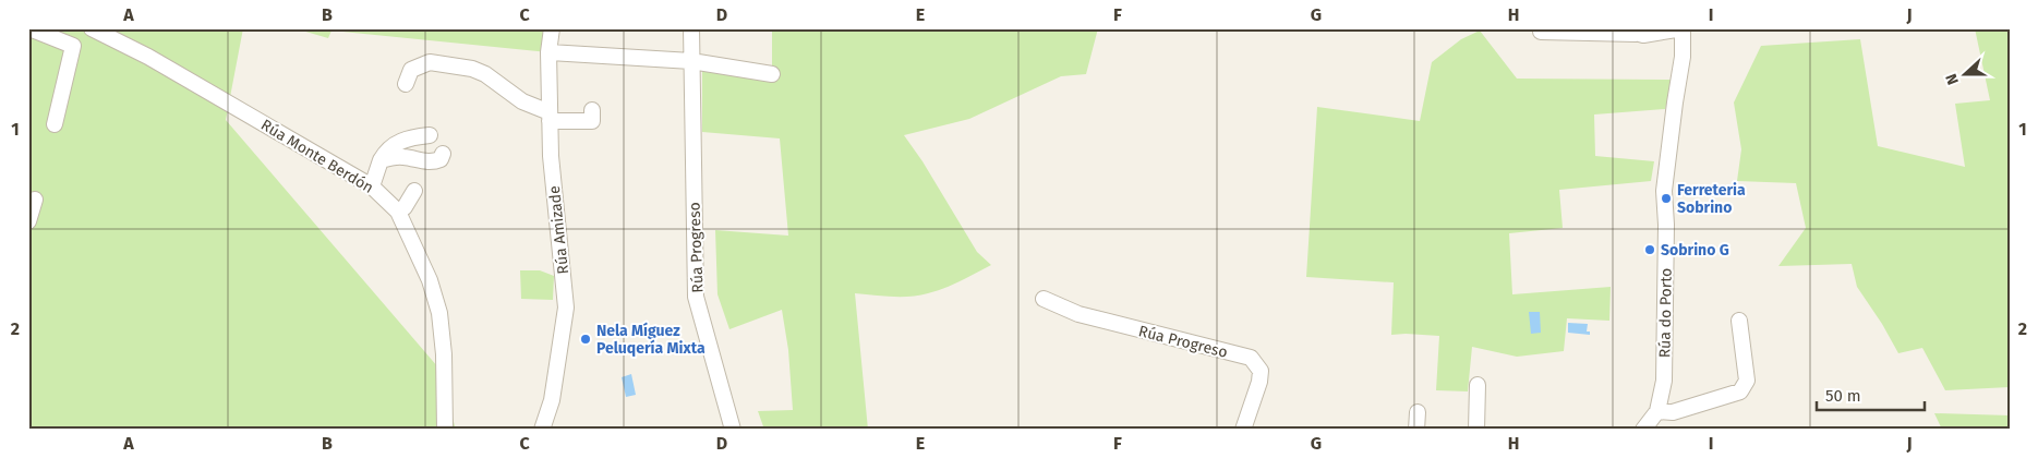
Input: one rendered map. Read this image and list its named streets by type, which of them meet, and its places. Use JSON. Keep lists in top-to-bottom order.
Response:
{
  "streets": {
    "street": [
      "Rúa Monte Berdón",
      "Rúa Amizade",
      "Rúa Progreso",
      "Rúa do Porto"
    ]
  },
  "places": ["Ferreteria Sobrino", "Sobrino G", "Nela Míguez Peluqería Mixta"],
  "scale_bar": "50 m",
  "north": "left",
  "grid": {
    "columns": [
      "A",
      "B",
      "C",
      "D",
      "E",
      "F",
      "G",
      "H",
      "I",
      "J"
    ],
    "rows": ["1", "2"]
  }
}
